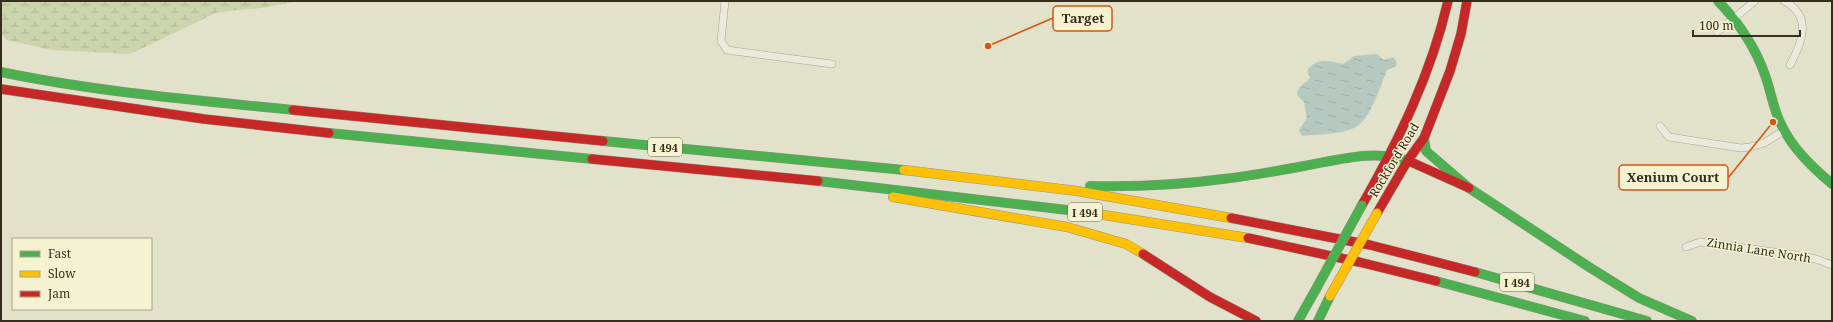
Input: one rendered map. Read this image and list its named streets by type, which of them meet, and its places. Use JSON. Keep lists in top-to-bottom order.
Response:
{
  "streets": {
    "main road": ["I 494", "Rockford Road"],
    "street": ["Zinnia Lane North"]
  },
  "places": ["Target", "Xenium Court"],
  "legend": ["Fast", "Slow", "Jam"],
  "scale_bar": "100 m"
}
